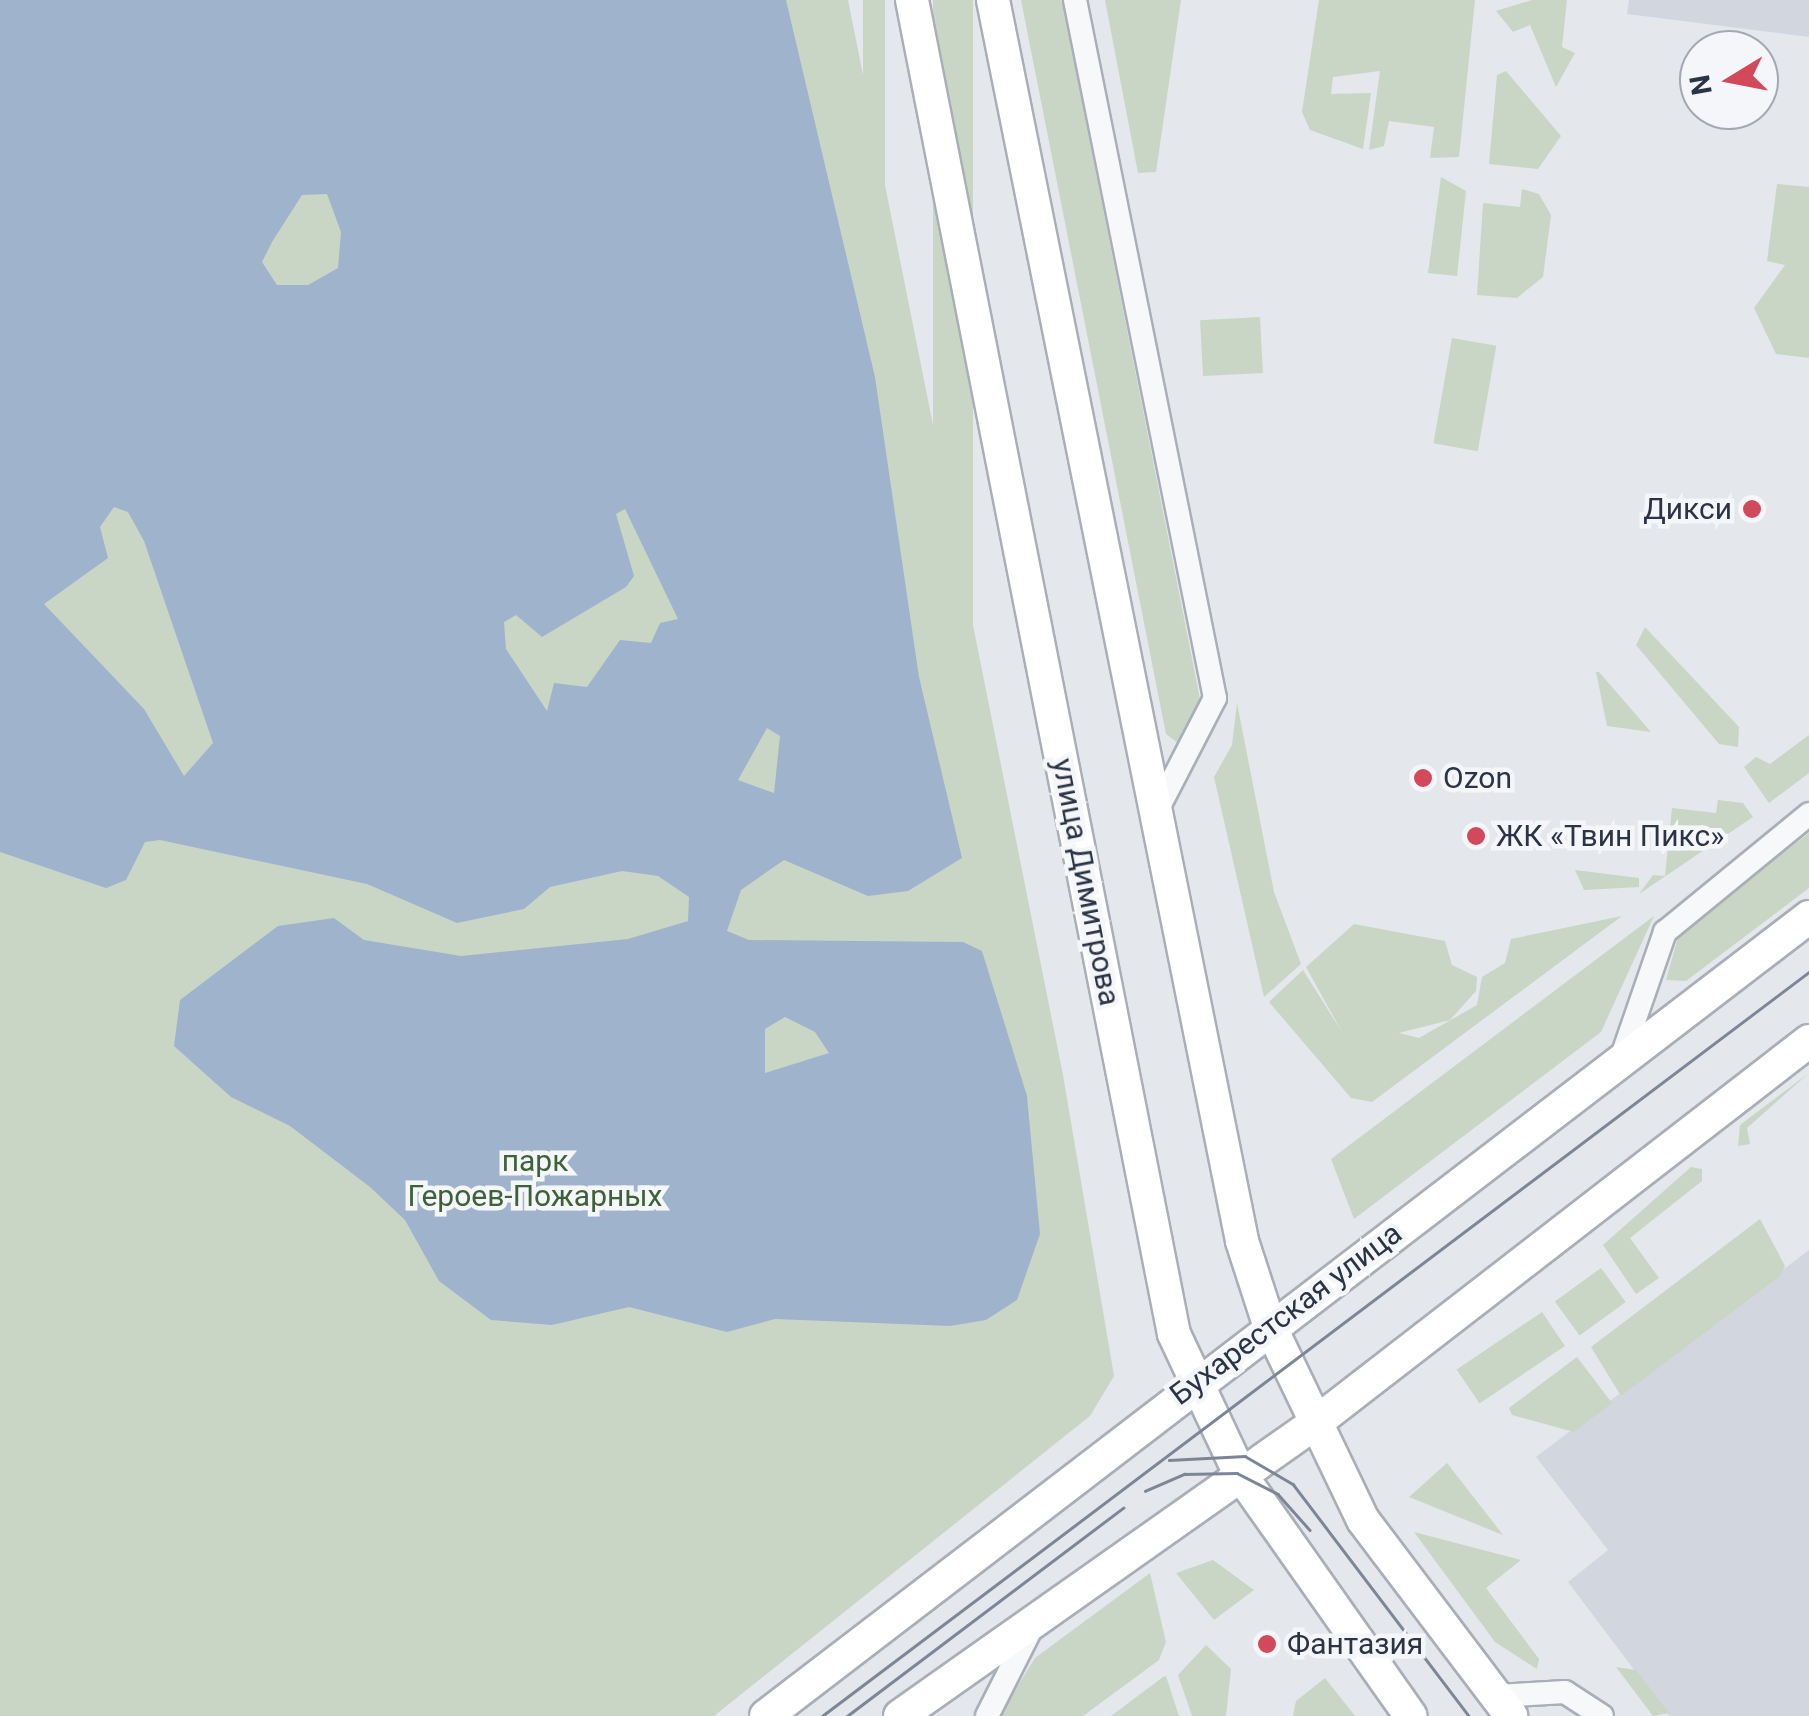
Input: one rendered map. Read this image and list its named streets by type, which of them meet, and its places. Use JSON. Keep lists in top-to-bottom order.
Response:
{
  "streets": {
    "street": ["улица Димитрова", "Бухарестская улица"]
  },
  "crossings": [
    ["улица Димитрова", "Бухарестская улица"]
  ],
  "parks": ["парк Героев-Пожарных"],
  "places": [
    "Дикси",
    "Ozon",
    "ЖК «Твин Пикс»",
    "Фантазия"
  ],
  "north": "left"
}
